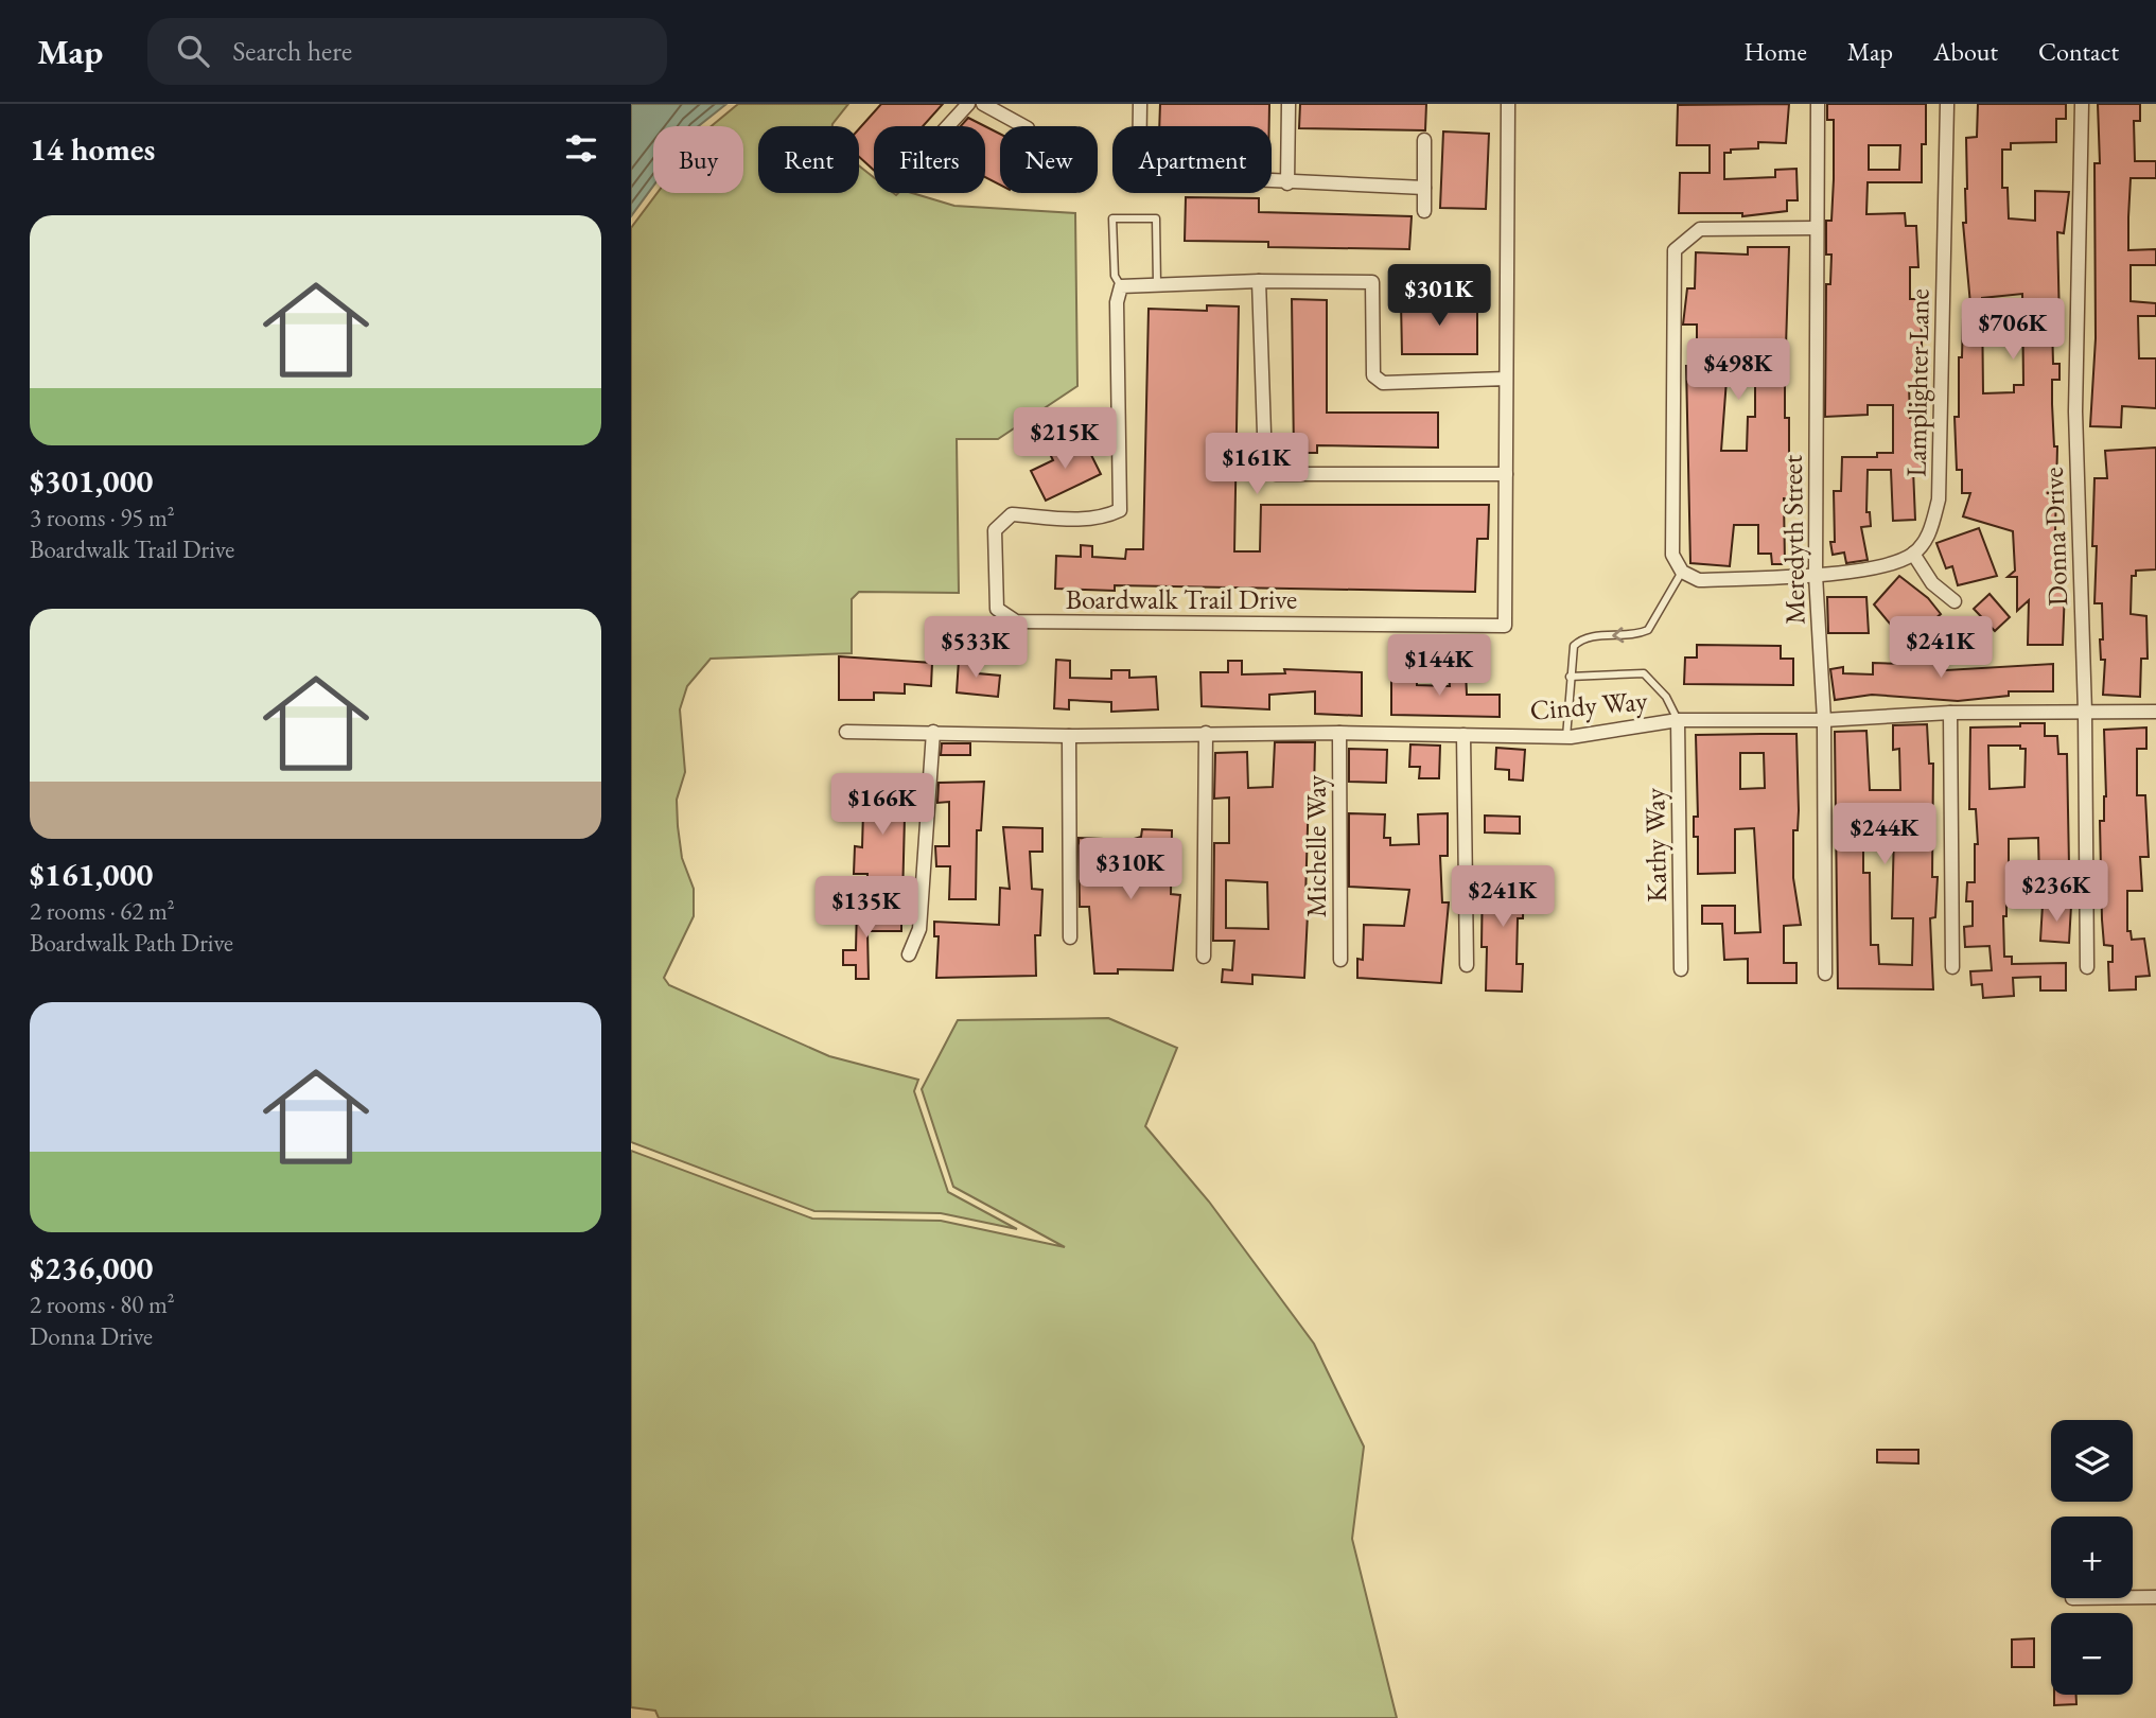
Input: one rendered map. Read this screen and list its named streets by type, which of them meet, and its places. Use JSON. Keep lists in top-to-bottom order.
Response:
{
  "streets": {
    "street": [
      "Lamplighter Lane",
      "Donna Drive",
      "Meredyth Street",
      "Boardwalk Trail Drive",
      "Cindy Way",
      "Kathy Way",
      "Michelle Way"
    ]
  },
  "crossings": [
    ["Donna Drive", "Cindy Way"],
    ["Meredyth Street", "Cindy Way"],
    ["Cindy Way", "Kathy Way"],
    ["Cindy Way", "Michelle Way"]
  ],
  "page": {
    "header": "Map",
    "search": "Search here",
    "nav": [
      "Home",
      "Map",
      "About",
      "Contact"
    ],
    "heading": "14 homes",
    "chip": [
      "Buy",
      "Rent",
      "Filters",
      "New",
      "Apartment"
    ],
    "list": [
      {
        "name": "$301,000",
        "note": "3 rooms · 95 m² · Boardwalk Trail Drive"
      },
      {
        "name": "$161,000",
        "note": "2 rooms · 62 m² · Boardwalk Path Drive"
      },
      {
        "name": "$236,000",
        "note": "2 rooms · 80 m² · Donna Drive"
      }
    ],
    "price": [
      "$301K",
      "$706K",
      "$498K",
      "$215K",
      "$161K",
      "$533K",
      "$241K",
      "$144K",
      "$166K",
      "$244K",
      "$310K",
      "$236K",
      "$241K",
      "$135K"
    ],
    "map_buttons": ["+", "−"]
  }
}
